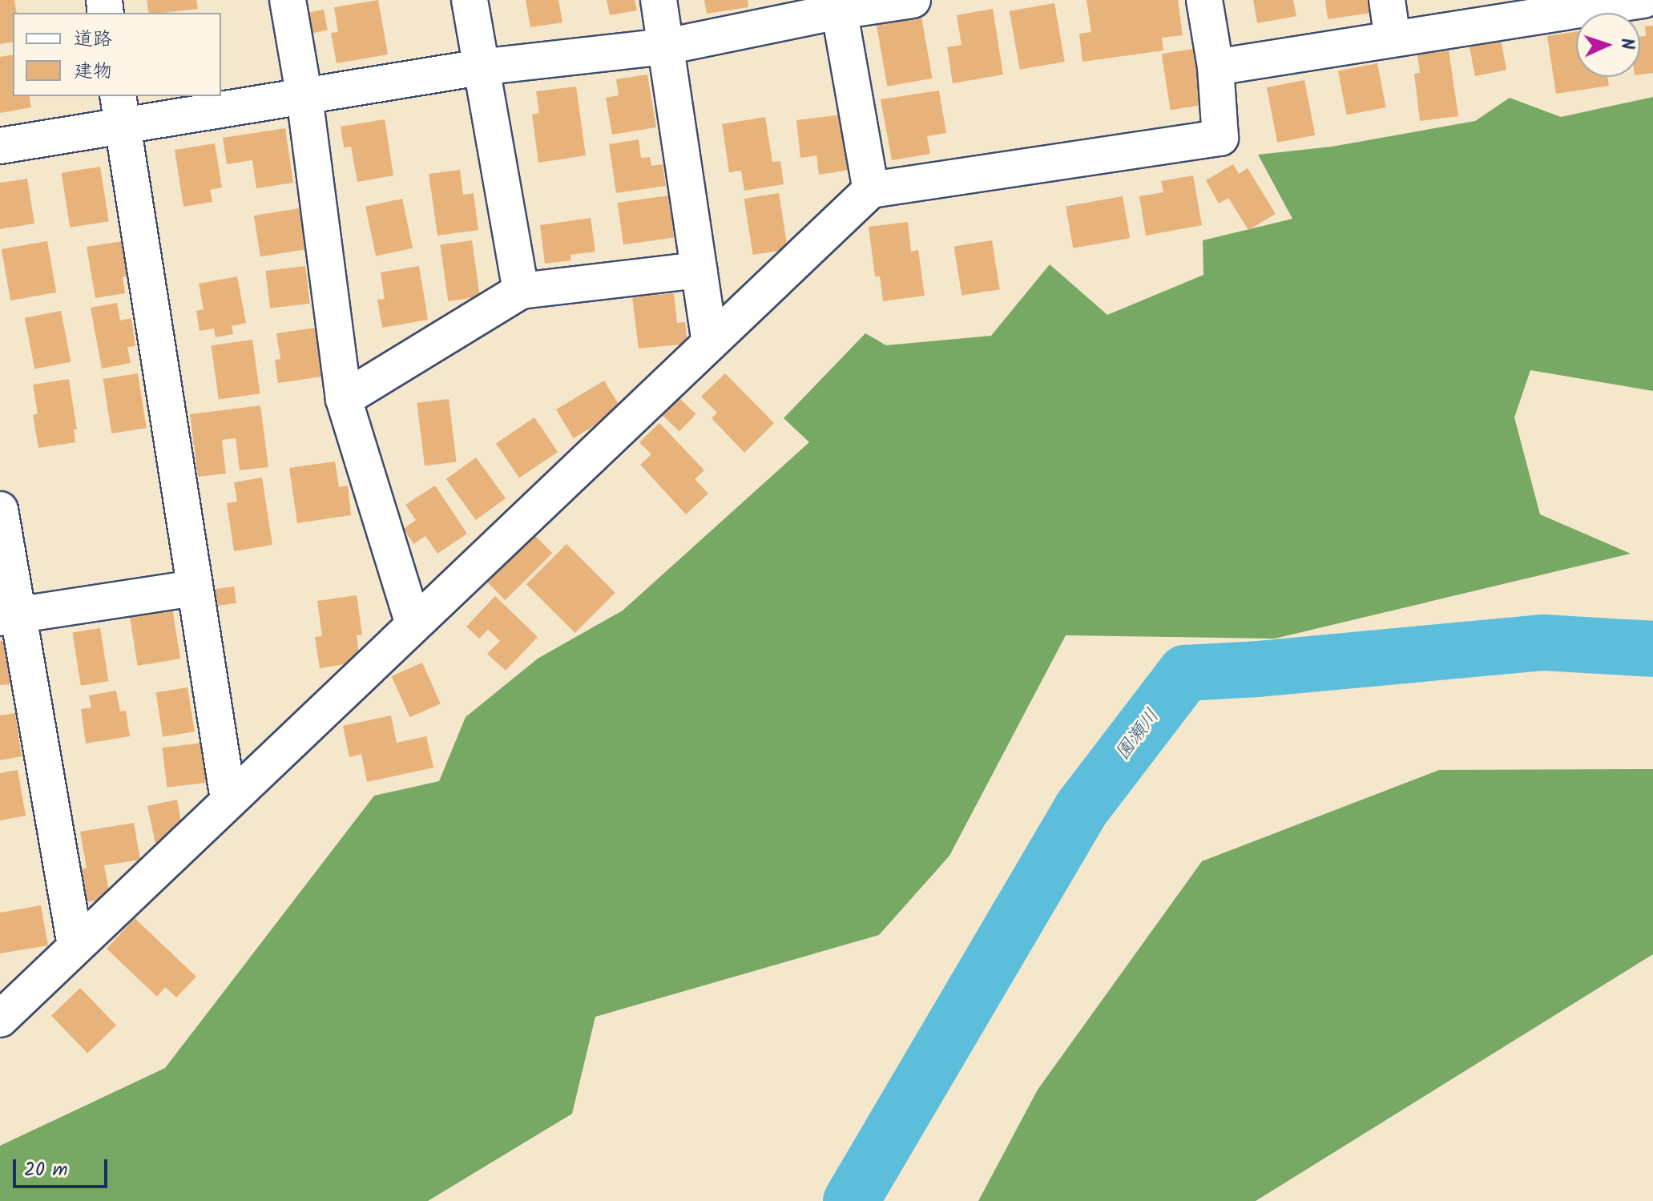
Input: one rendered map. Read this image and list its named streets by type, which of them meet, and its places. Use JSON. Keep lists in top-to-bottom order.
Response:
{
  "water": ["園瀬川"],
  "legend": ["道路", "建物"],
  "scale_bar": "20 m",
  "north": "right"
}
